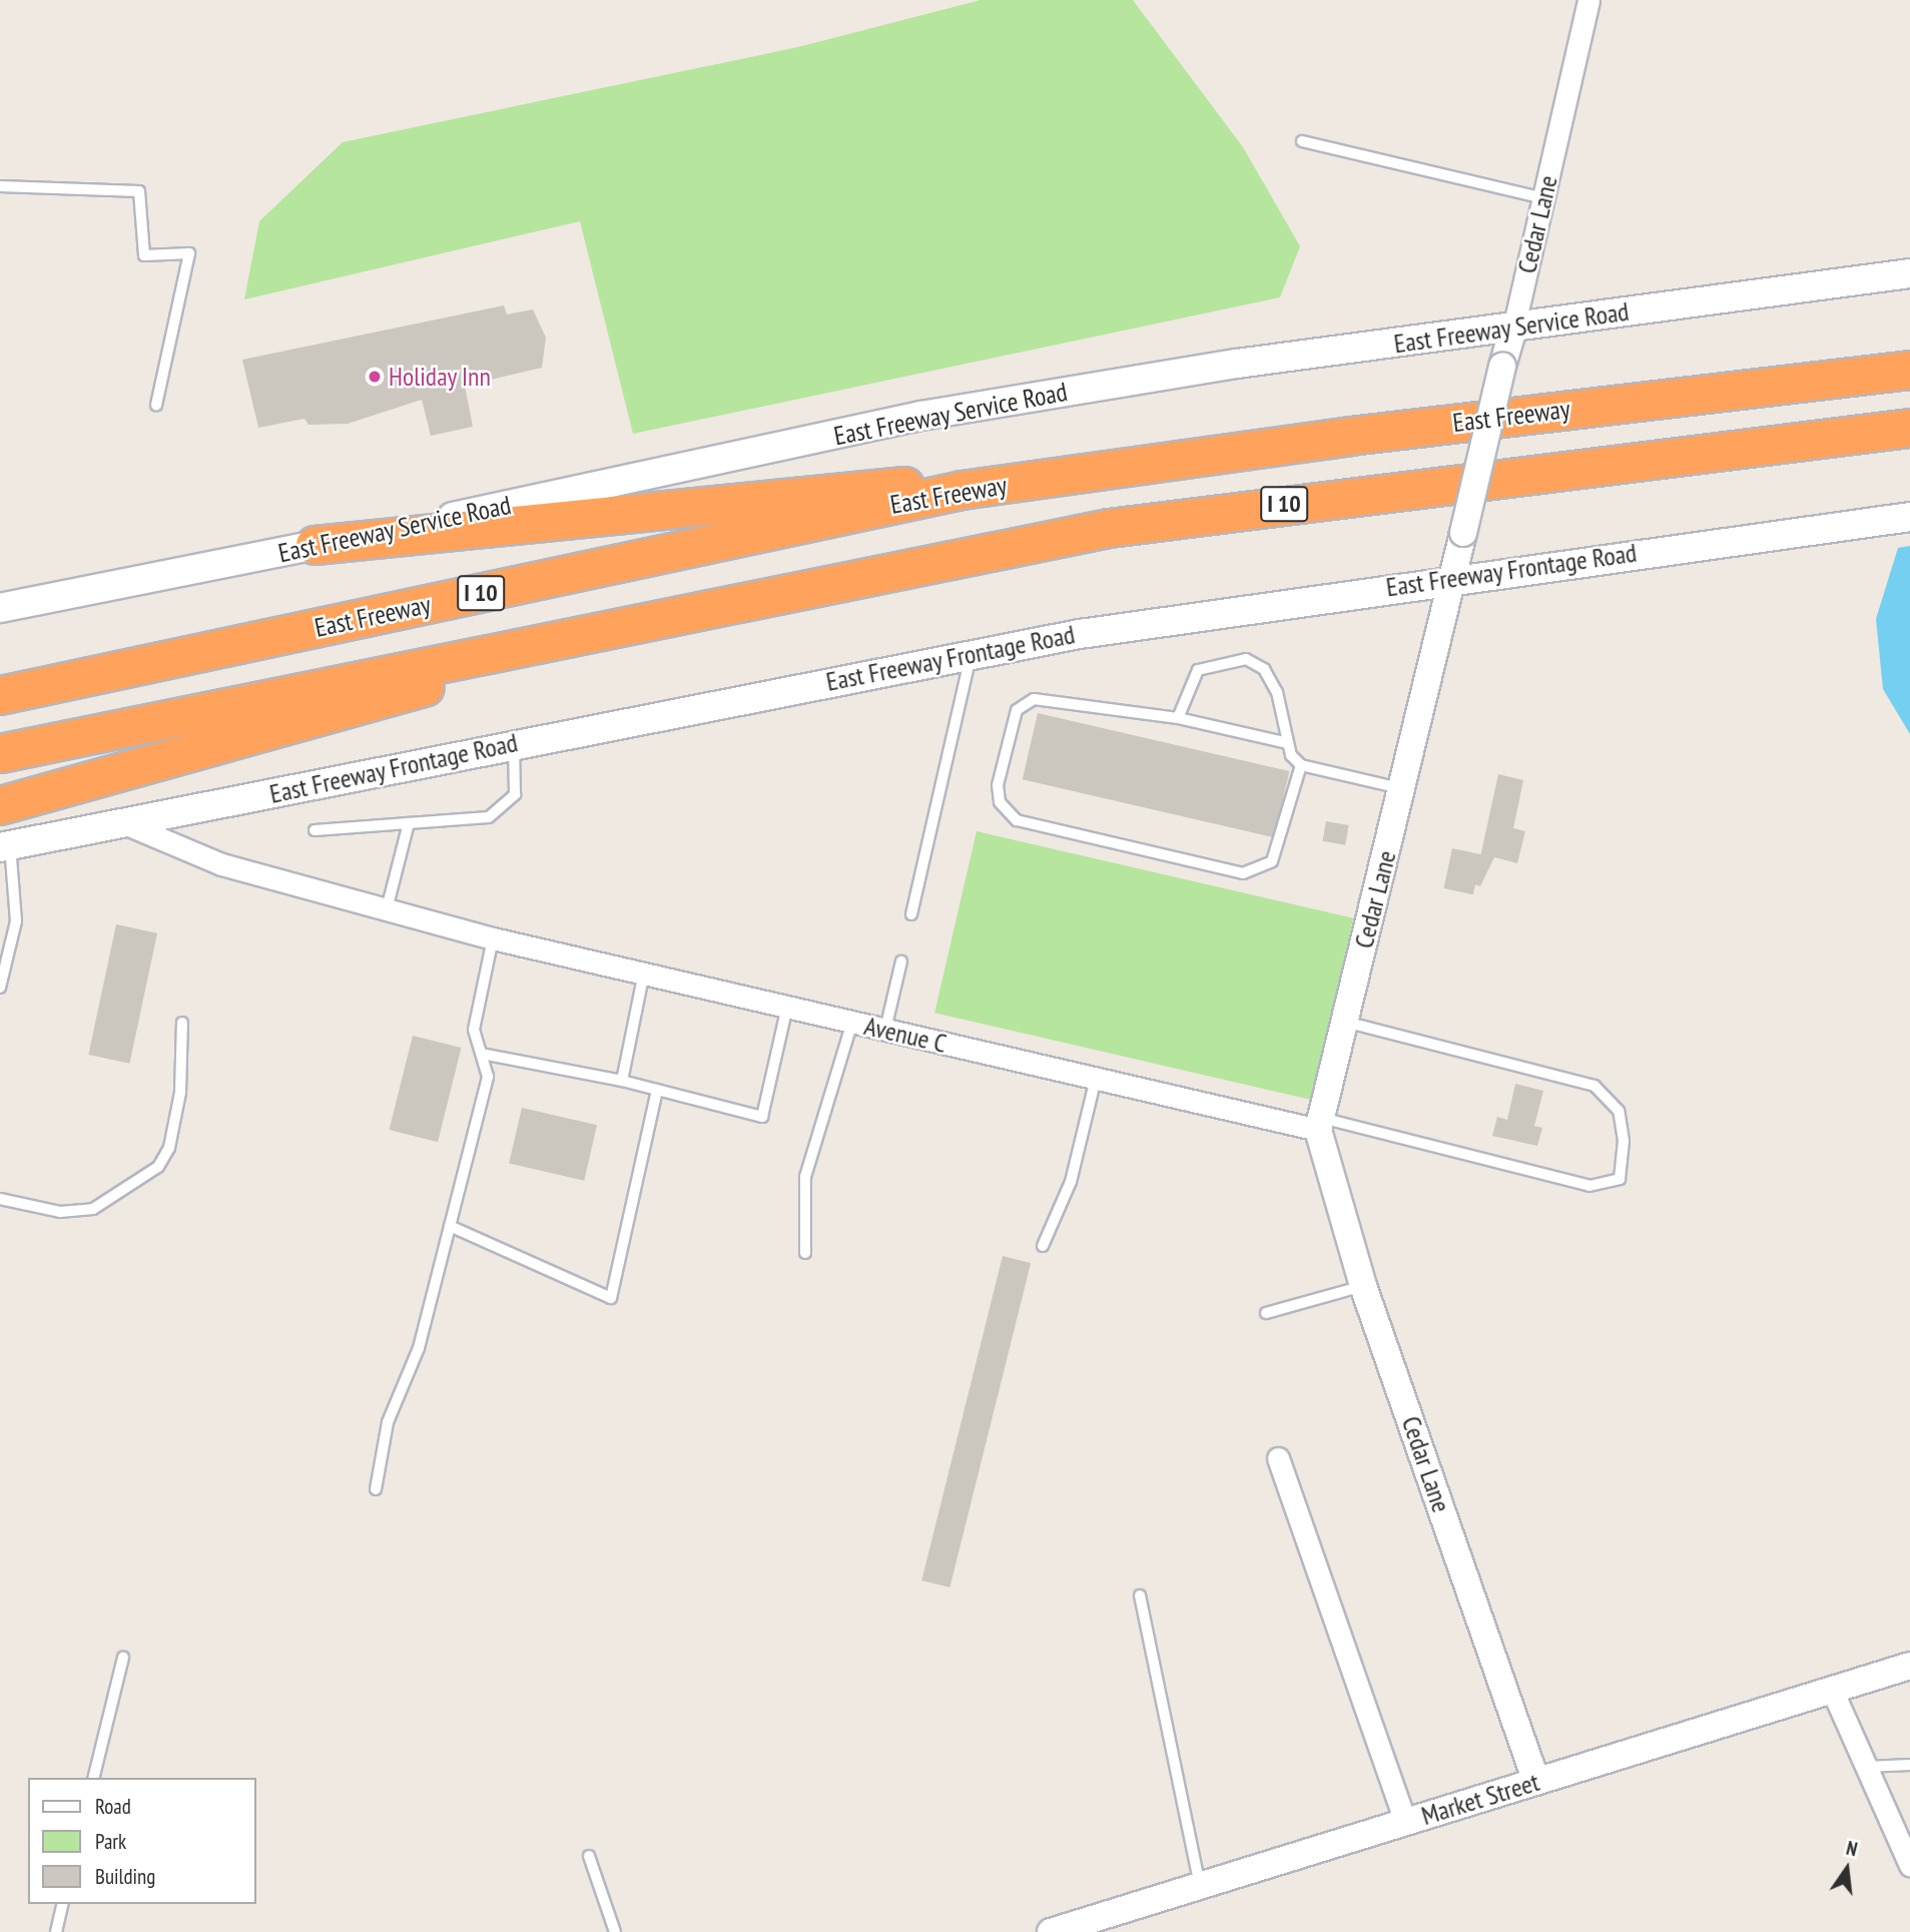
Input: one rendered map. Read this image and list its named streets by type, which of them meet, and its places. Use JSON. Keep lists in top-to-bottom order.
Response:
{
  "streets": {
    "highway": ["East Freeway", "I 10"],
    "main road": ["East Freeway Service Road", "East Freeway Frontage Road"],
    "street": ["Cedar Lane", "Avenue C", "Market Street"]
  },
  "crossings": [
    ["Cedar Lane", "East Freeway Service Road"],
    ["Cedar Lane", "East Freeway Frontage Road"],
    ["Cedar Lane", "Avenue C"],
    ["Cedar Lane", "Market Street"],
    ["East Freeway Frontage Road", "Avenue C"]
  ],
  "places": ["Holiday Inn"],
  "legend": ["Road", "Park", "Building"],
  "north": "top"
}
